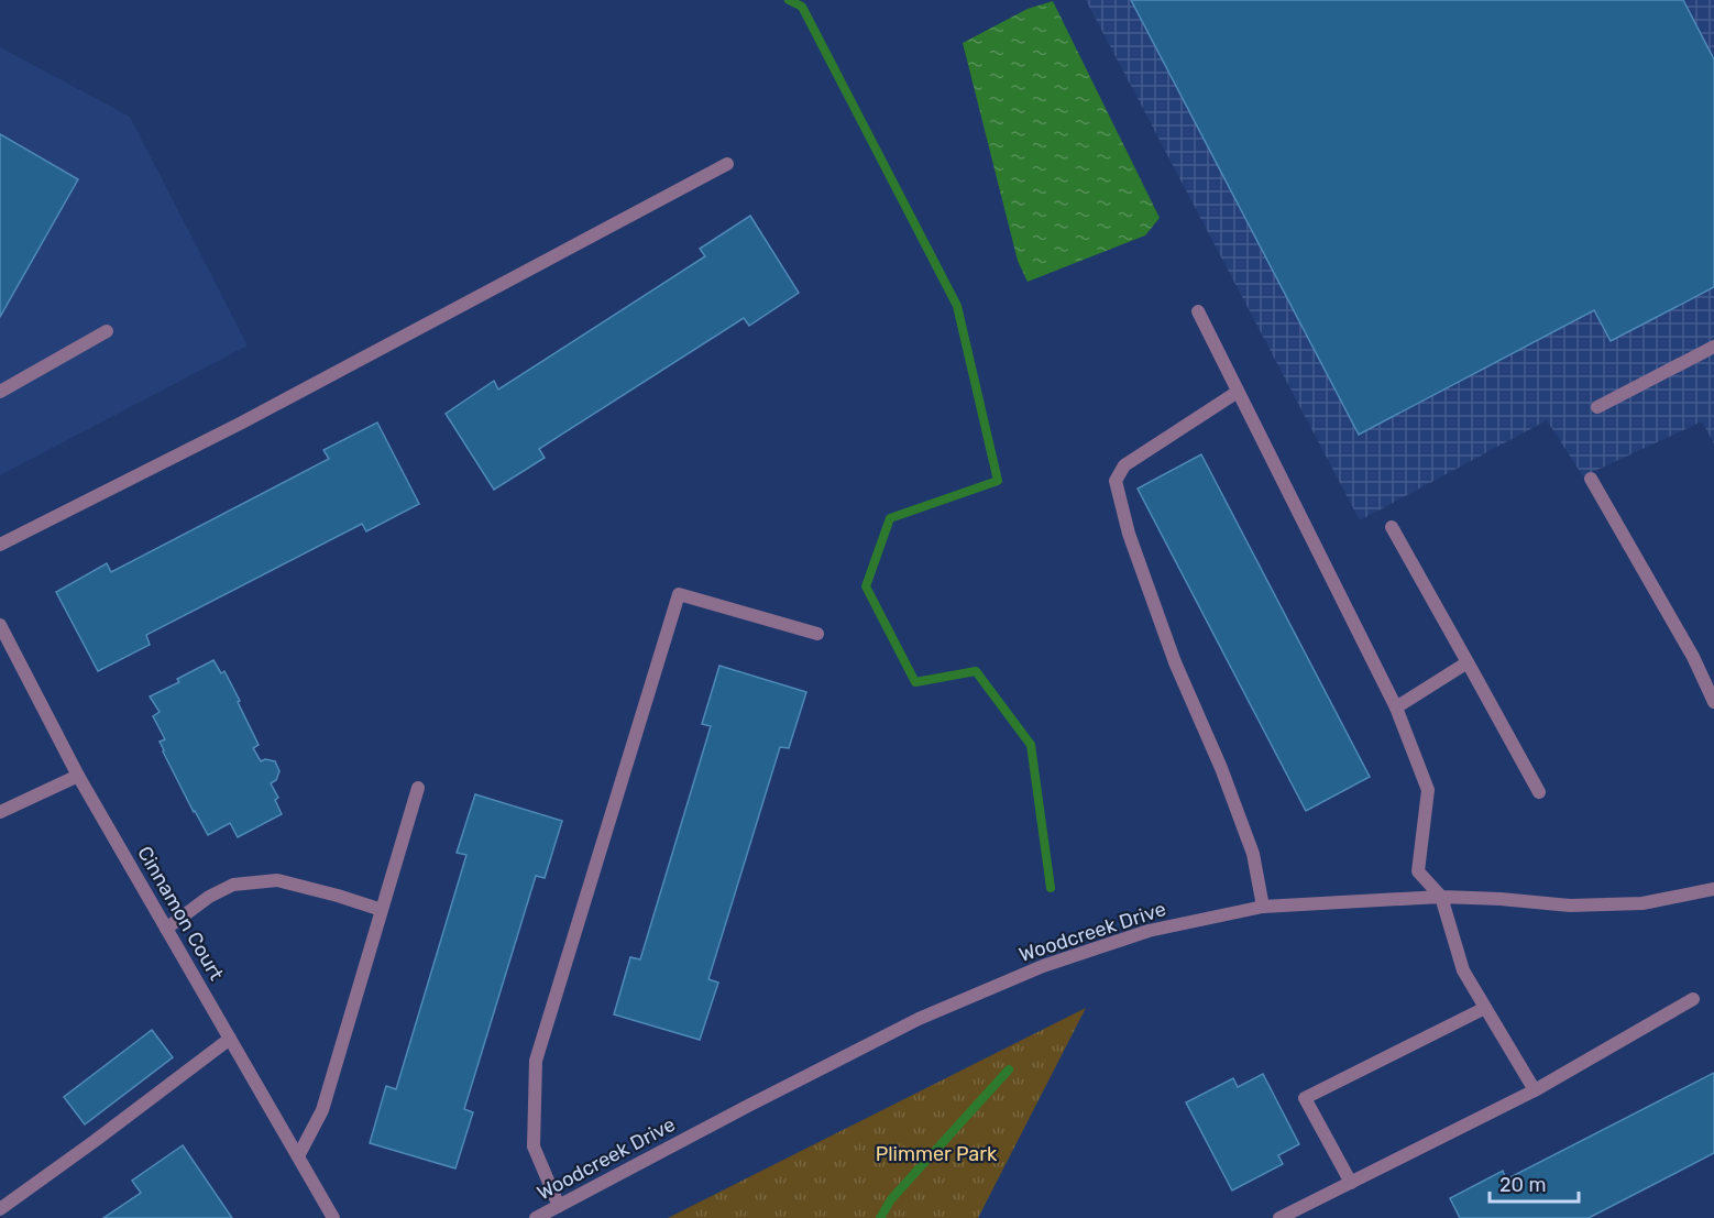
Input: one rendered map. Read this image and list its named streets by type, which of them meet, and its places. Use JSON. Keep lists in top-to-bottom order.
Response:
{
  "streets": {
    "street": ["Cinnamon Court", "Woodcreek Drive"]
  },
  "parks": ["Plimmer Park"],
  "scale_bar": "20 m"
}
